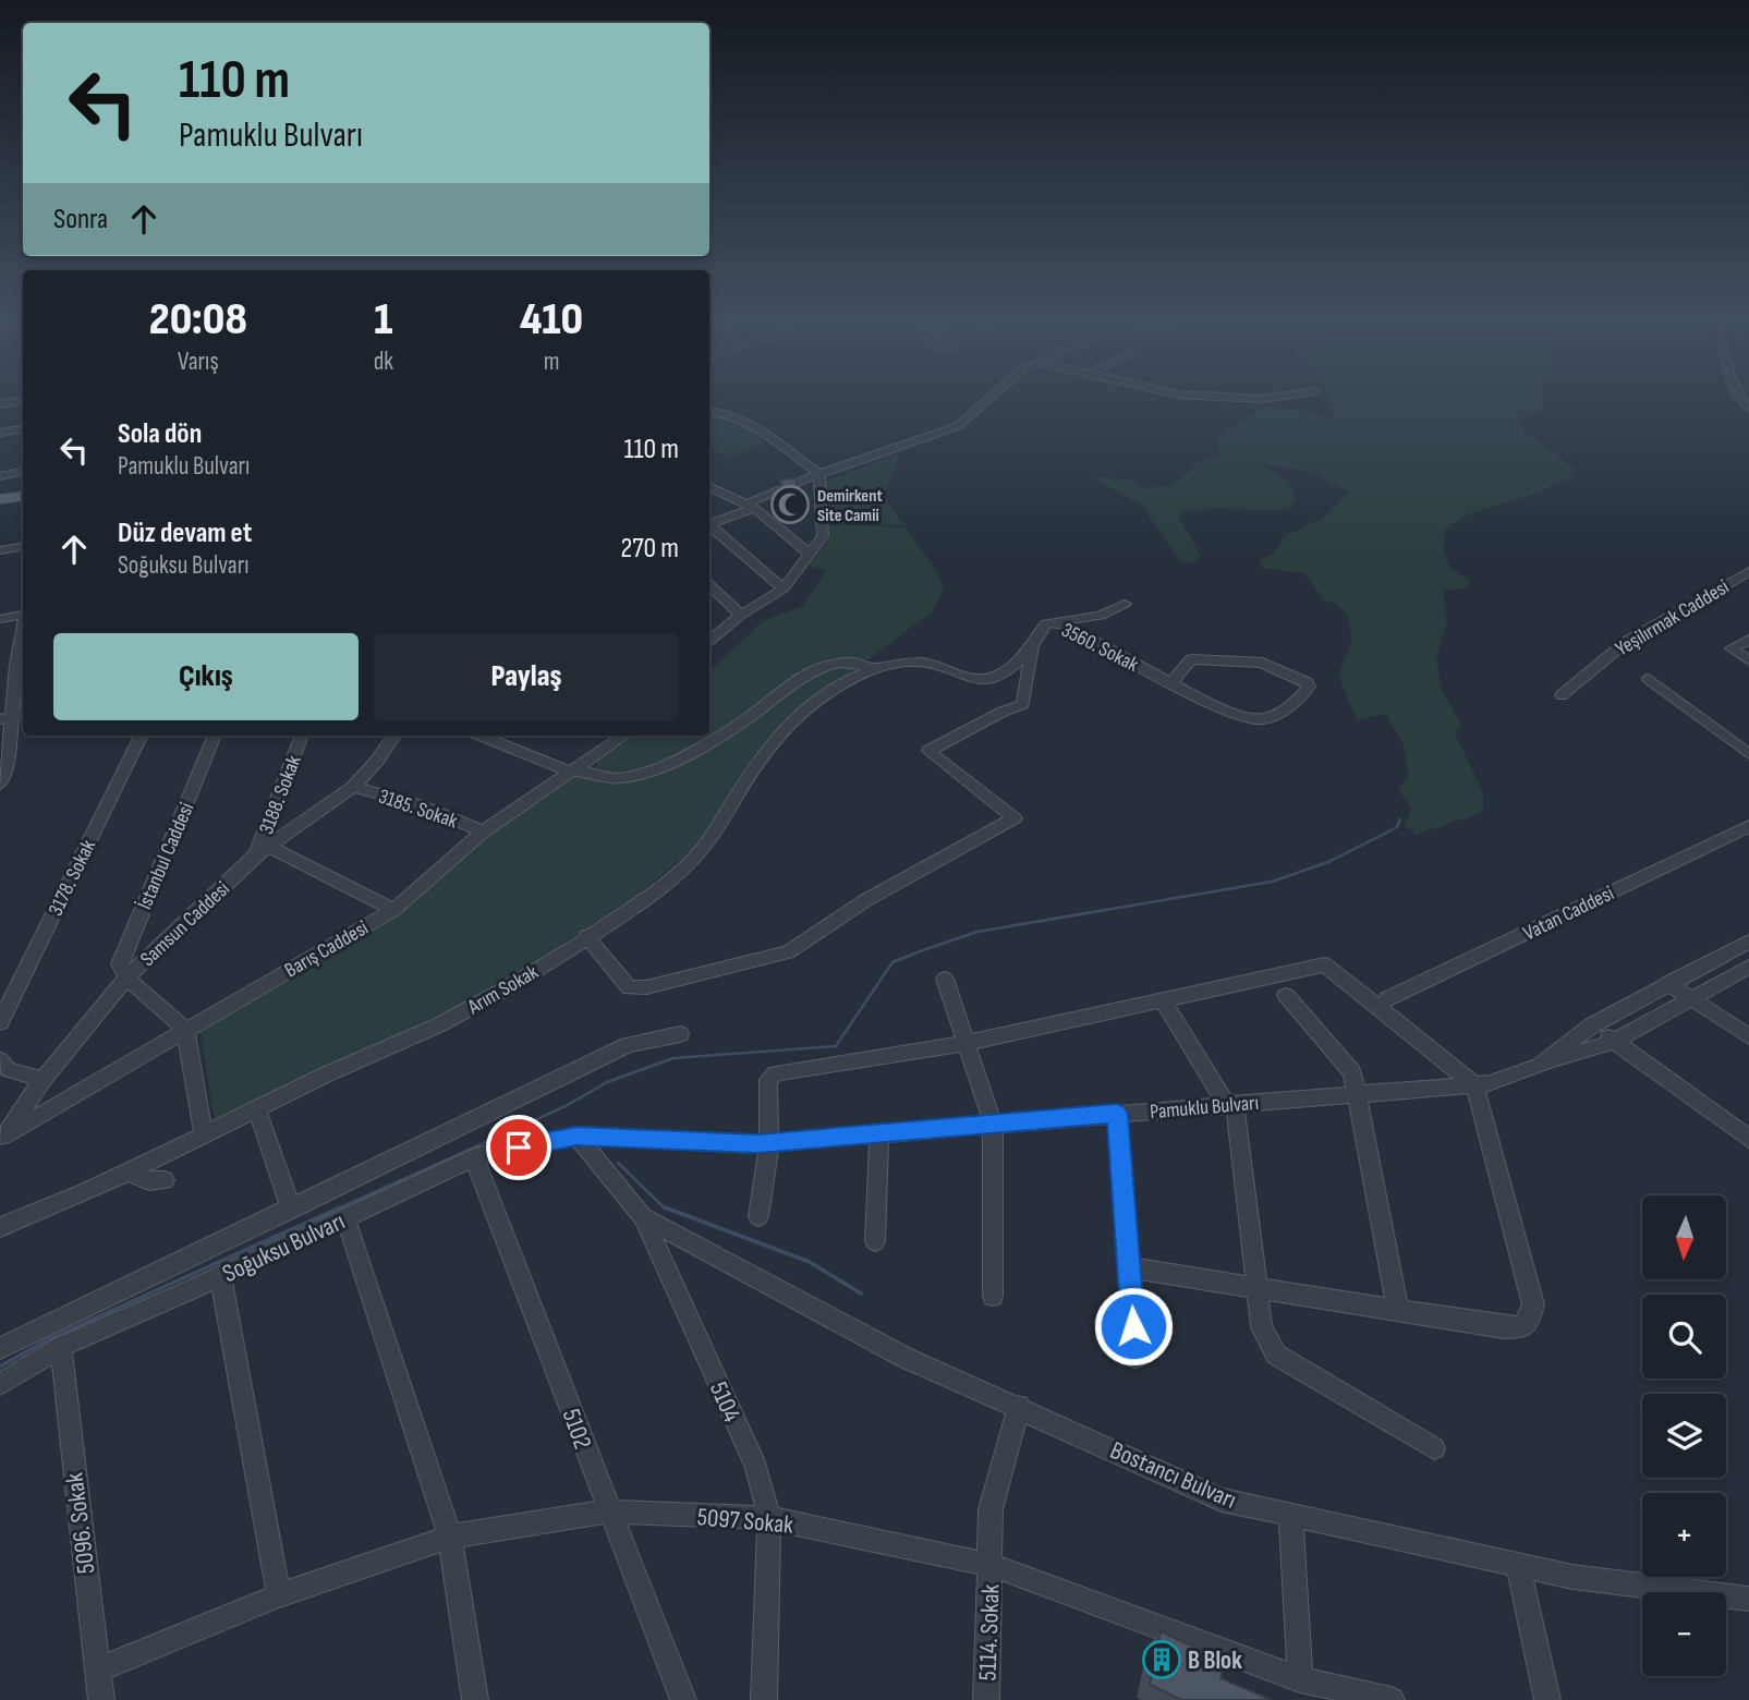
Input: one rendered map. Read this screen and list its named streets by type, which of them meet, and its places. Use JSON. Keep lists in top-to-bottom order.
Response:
{
  "streets": {
    "street": [
      "Yeşilırmak Caddesi",
      "3560. Sokak",
      "3188. Sokak",
      "3185. Sokak",
      "İstanbul Caddesi",
      "3178. Sokak",
      "Vatan Caddesi",
      "Samsun Caddesi",
      "Barış Caddesi",
      "Arım Sokak",
      "Pamuklu Bulvarı",
      "Soğuksu Bulvarı",
      "5104",
      "5102",
      "Bostancı Bulvarı",
      "5097 Sokak",
      "5096. Sokak",
      "5114. Sokak"
    ]
  },
  "crossings": [
    ["3188. Sokak", "Samsun Caddesi"],
    ["3185. Sokak", "Samsun Caddesi"],
    ["3185. Sokak", "Barış Caddesi"],
    ["İstanbul Caddesi", "Samsun Caddesi"],
    ["Samsun Caddesi", "Barış Caddesi"],
    ["Pamuklu Bulvarı", "Soğuksu Bulvarı"],
    ["Pamuklu Bulvarı", "5104"],
    ["Soğuksu Bulvarı", "5104"],
    ["Soğuksu Bulvarı", "5102"],
    ["Soğuksu Bulvarı", "5096. Sokak"],
    ["5104", "Bostancı Bulvarı"],
    ["5104", "5097 Sokak"],
    ["5102", "5097 Sokak"],
    ["Bostancı Bulvarı", "5114. Sokak"],
    ["5097 Sokak", "5096. Sokak"],
    ["5097 Sokak", "5114. Sokak"]
  ],
  "places": {
    "mosque": ["Demirkent Site Camii"],
    "building": ["B Blok"]
  },
  "north": "bottom",
  "page": {
    "turn": ["110 m", "Pamuklu Bulvarı"],
    "then": "Sonra",
    "eta": [
      "20:08",
      "Varış",
      "1",
      "dk",
      "410",
      "m"
    ],
    "list": [
      {
        "name": "Sola dön",
        "note": "Pamuklu Bulvarı",
        "value": "110 m"
      },
      {
        "name": "Düz devam et",
        "note": "Soğuksu Bulvarı",
        "value": "270 m"
      }
    ],
    "buttons": ["Çıkış", "Paylaş"],
    "map_buttons": ["+", "−"]
  }
}
